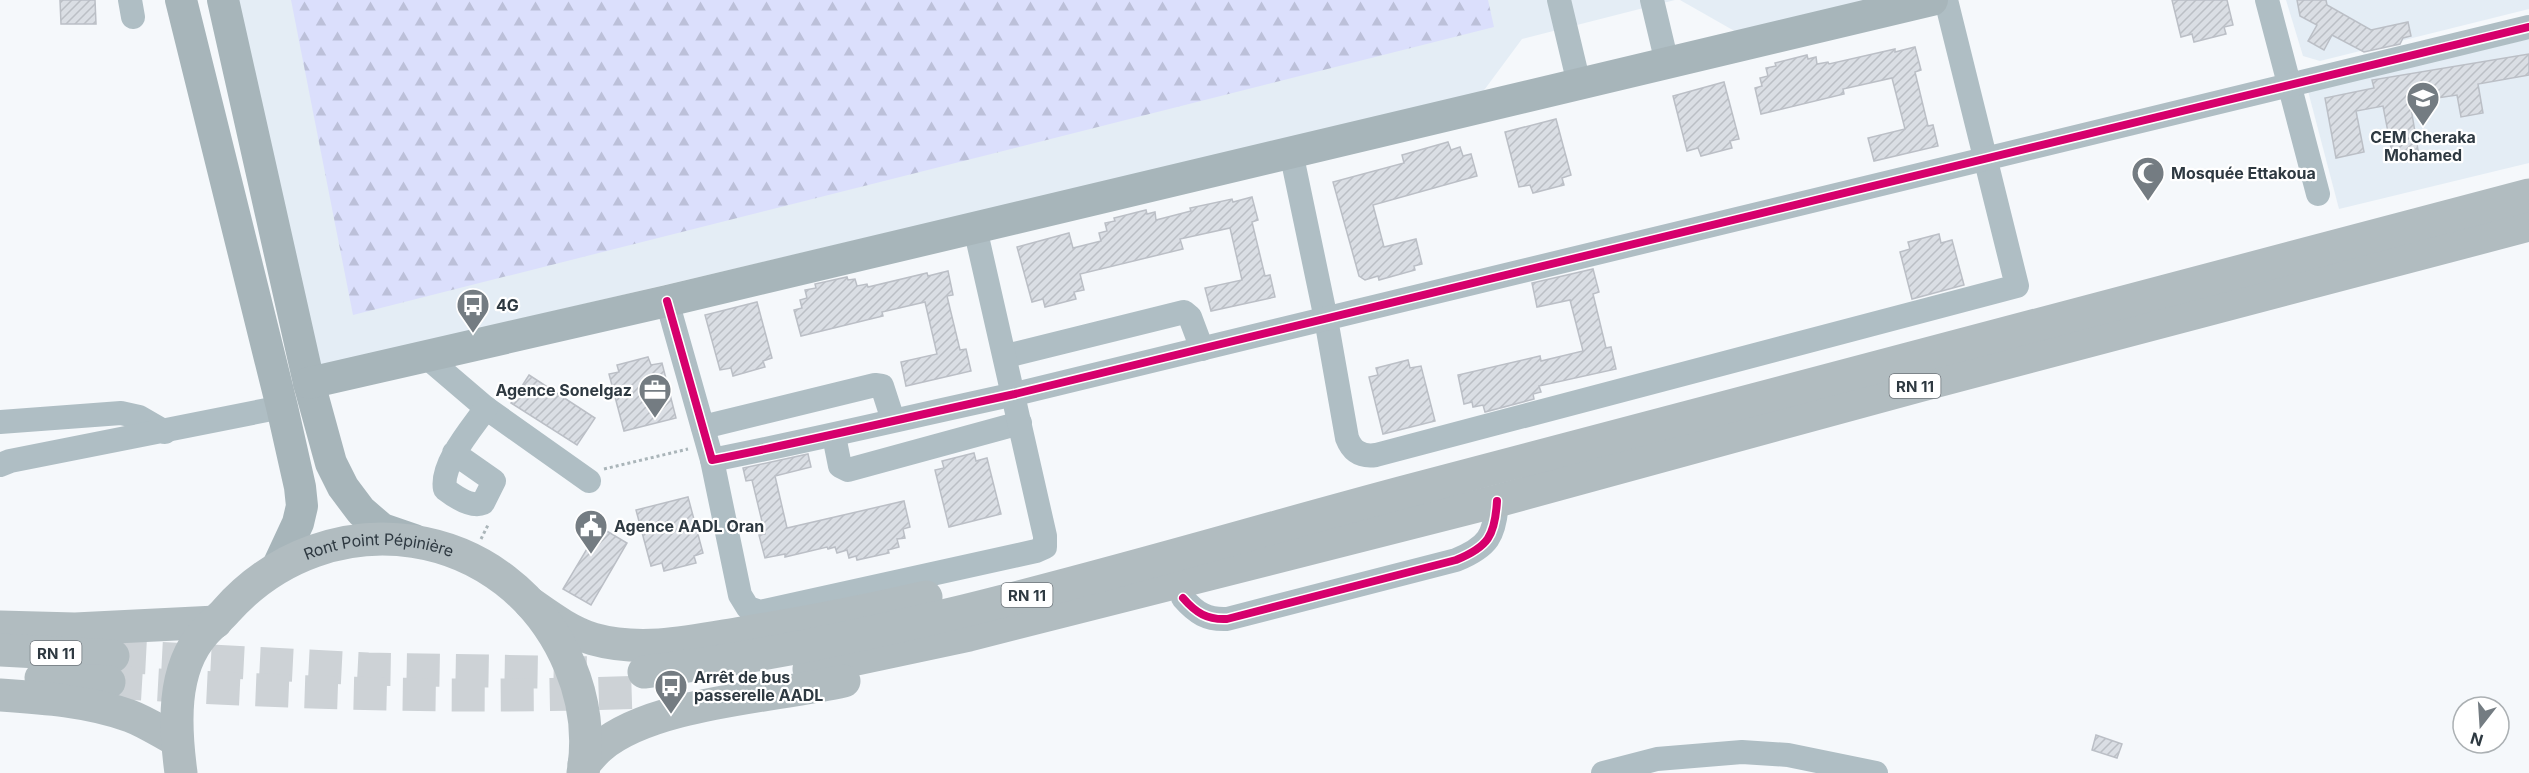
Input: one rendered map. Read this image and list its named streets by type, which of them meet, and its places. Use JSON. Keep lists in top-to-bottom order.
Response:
{
  "streets": {
    "highway": ["RN 11", "Ront Point Pépinière"]
  },
  "places": {
    "school or university": ["CEM Cheraka Mohamed"],
    "mosque": ["Mosquée Ettakoua"],
    "bus stop": ["4G", "Arrêt de bus passerelle AADL"],
    "office": ["Agence Sonelgaz"],
    "public building": ["Agence AADL Oran"]
  },
  "north": "bottom"
}
